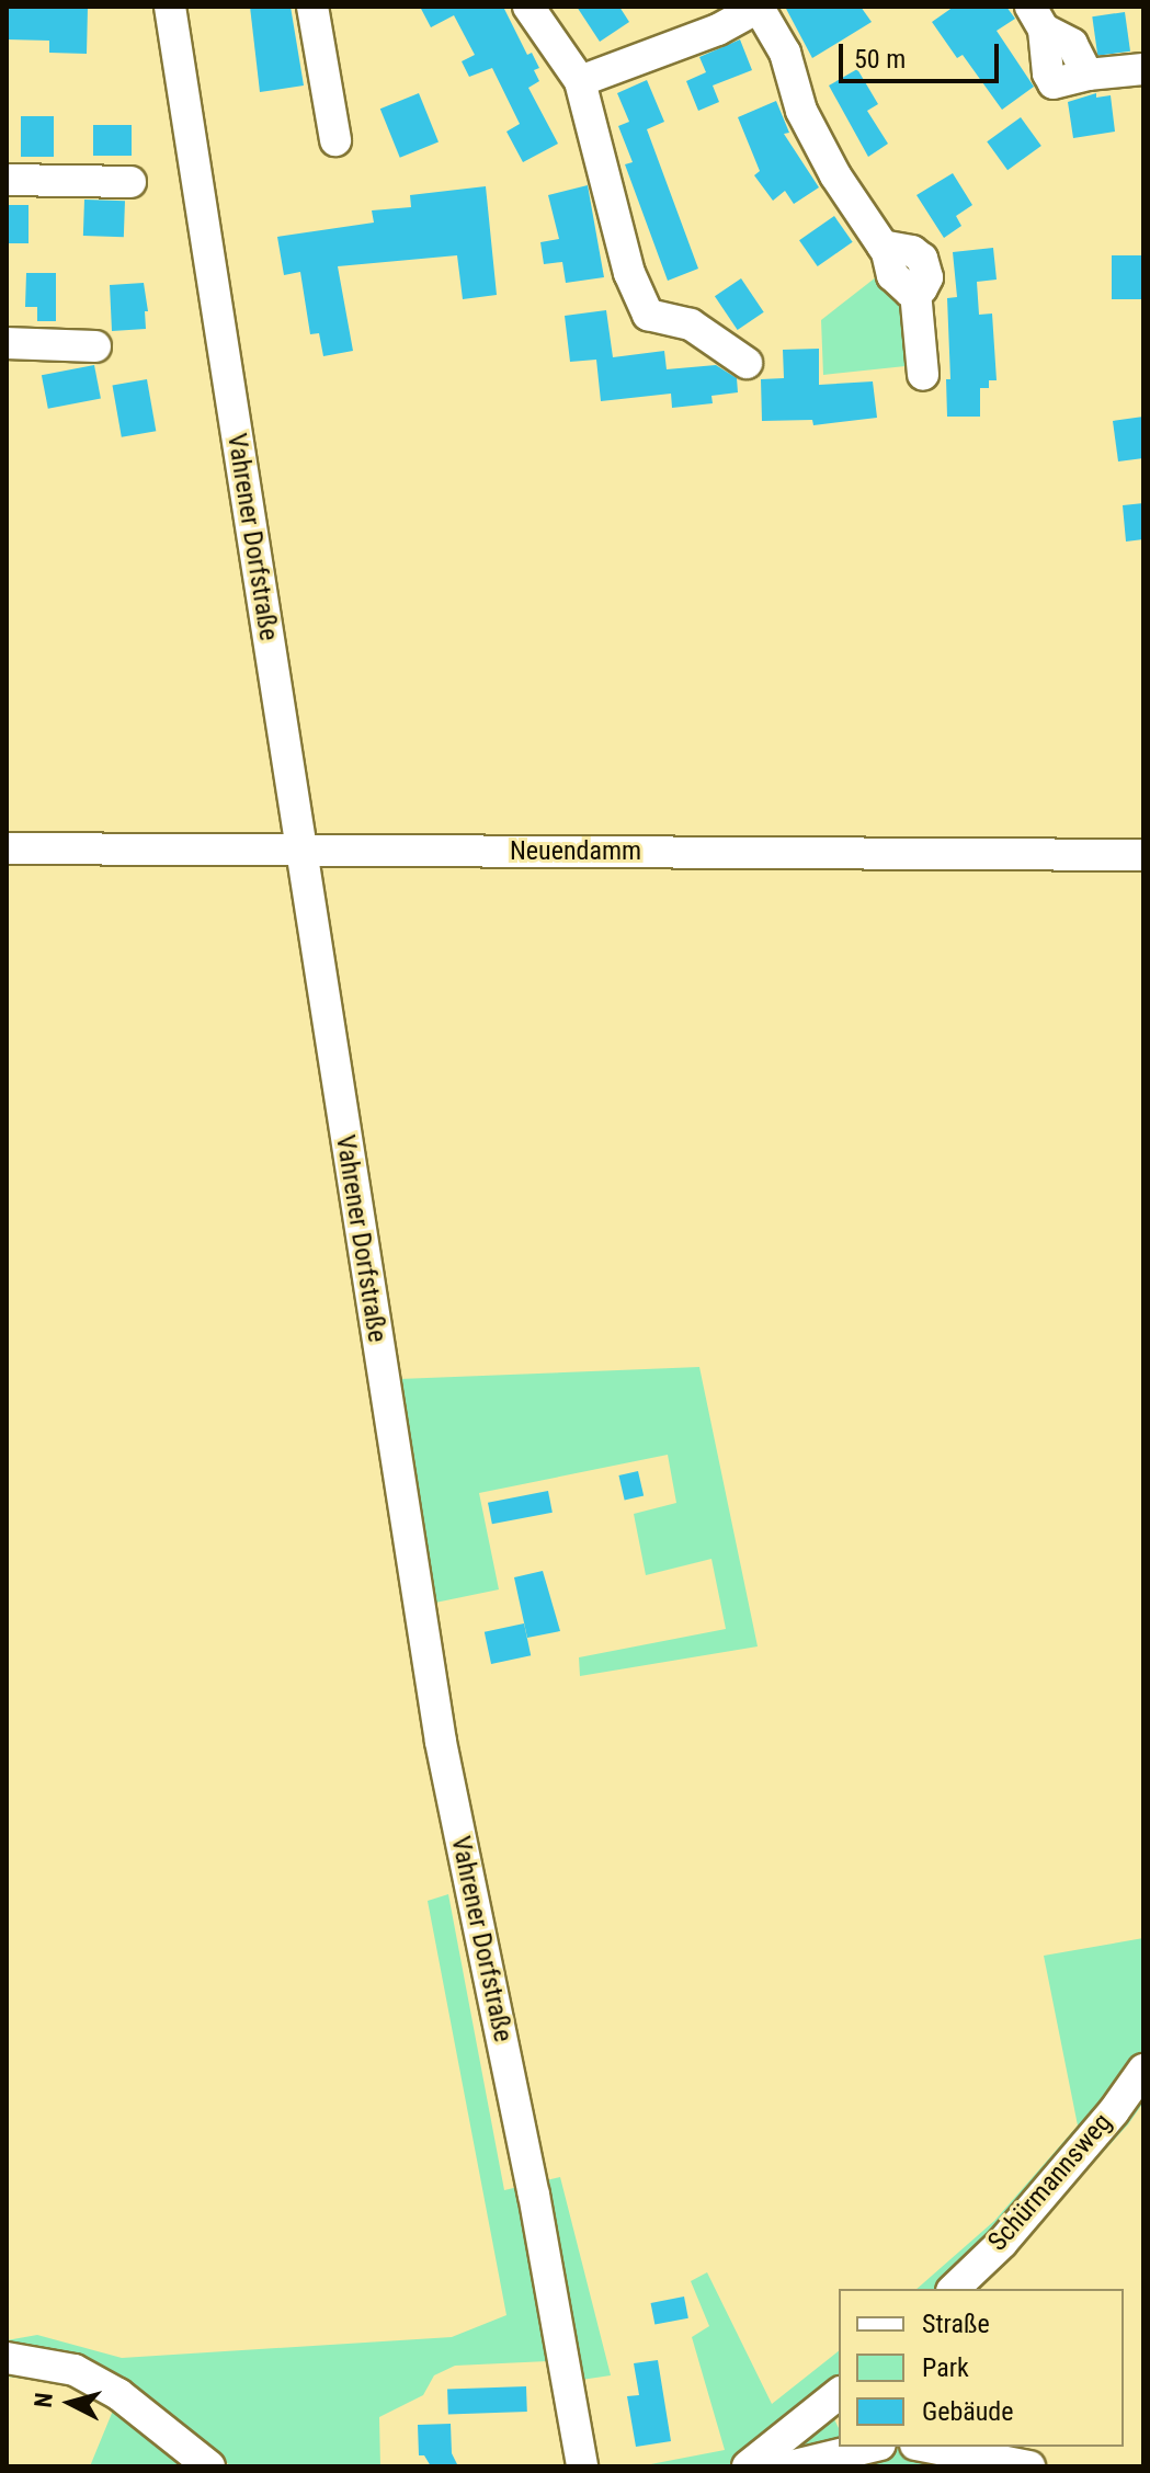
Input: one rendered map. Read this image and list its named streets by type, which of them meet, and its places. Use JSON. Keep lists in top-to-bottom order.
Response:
{
  "streets": {
    "street": ["Vahrener Dorfstraße", "Neuendamm", "Schürmannsweg"]
  },
  "crossings": [
    ["Vahrener Dorfstraße", "Neuendamm"]
  ],
  "legend": ["Straße", "Park", "Gebäude"],
  "scale_bar": "50 m",
  "north": "left"
}
